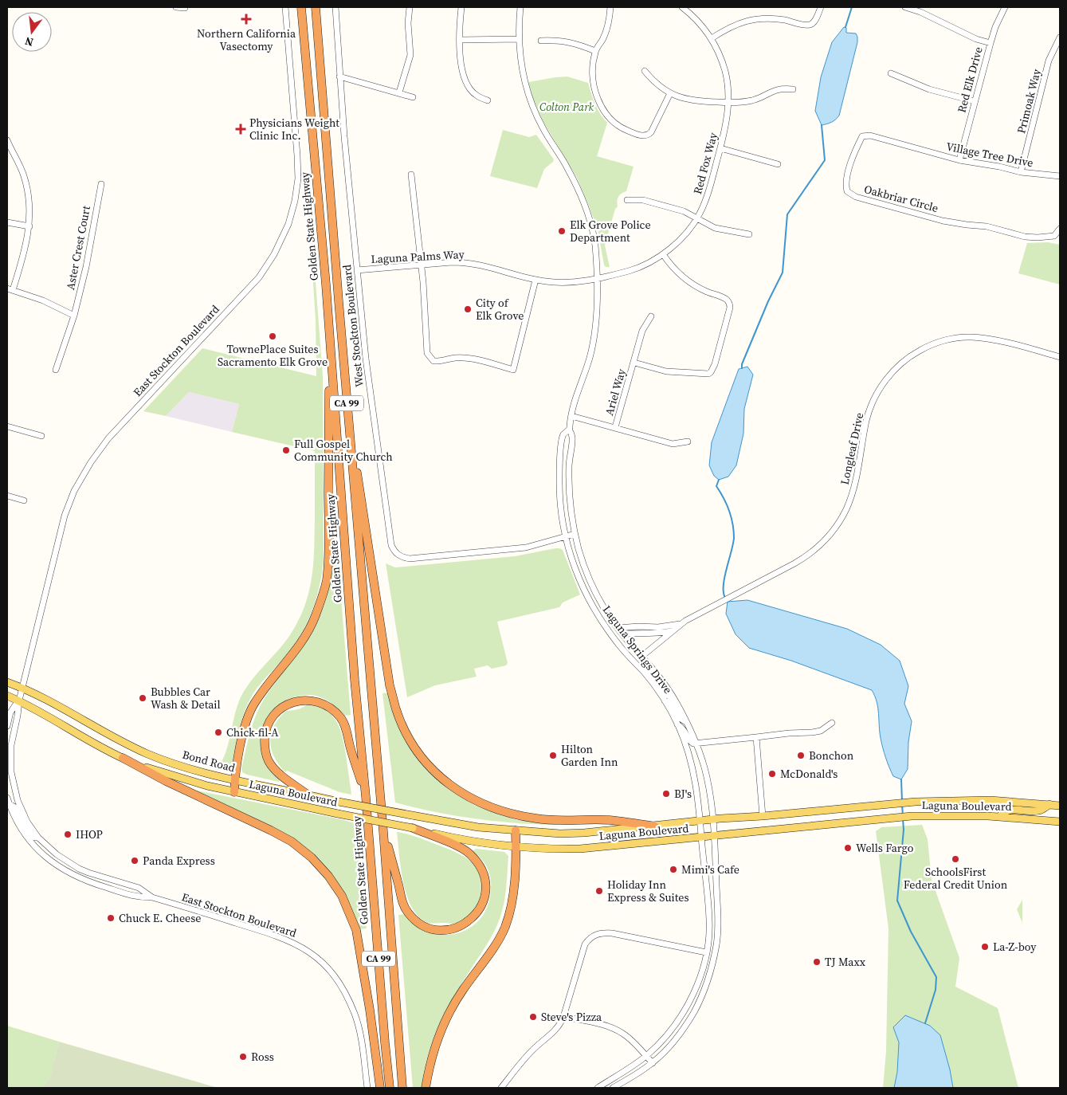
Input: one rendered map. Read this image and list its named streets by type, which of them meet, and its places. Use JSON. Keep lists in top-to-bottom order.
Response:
{
  "streets": {
    "highway": ["Golden State Highway", "CA 99"],
    "main road": ["Bond Road", "Laguna Boulevard"],
    "street": [
      "Red Elk Drive",
      "Primoak Way",
      "Village Tree Drive",
      "Red Fox Way",
      "Oakbriar Circle",
      "Aster Crest Court",
      "Laguna Palms Way",
      "West Stockton Boulevard",
      "East Stockton Boulevard",
      "Ariel Way",
      "Longleaf Drive",
      "Laguna Springs Drive"
    ]
  },
  "crossings": [
    ["Red Elk Drive", "Village Tree Drive"],
    ["Primoak Way", "Village Tree Drive"],
    ["Village Tree Drive", "Oakbriar Circle"],
    ["Red Fox Way", "Laguna Palms Way"],
    ["Red Fox Way", "Laguna Springs Drive"],
    ["Laguna Palms Way", "West Stockton Boulevard"],
    ["Laguna Palms Way", "Laguna Springs Drive"],
    ["West Stockton Boulevard", "Laguna Springs Drive"],
    ["East Stockton Boulevard", "Bond Road"],
    ["Longleaf Drive", "Laguna Springs Drive"],
    ["Laguna Springs Drive", "Laguna Boulevard"],
    ["Bond Road", "Laguna Boulevard"]
  ],
  "parks": ["Colton Park"],
  "places": {
    "health": ["Northern California Vasectomy", "Physicians Weight Clinic Inc."],
    "other": [
      "Elk Grove Police Department",
      "City of Elk Grove",
      "TownePlace Suites Sacramento Elk Grove",
      "Full Gospel Community Church",
      "Bubbles Car Wash & Detail",
      "Chick-fil-A",
      "Hilton Garden Inn",
      "Bonchon",
      "McDonald's",
      "BJ's",
      "IHOP",
      "Wells Fargo",
      "SchoolsFirst Federal Credit Union",
      "Panda Express",
      "Mimi's Cafe",
      "Holiday Inn Express & Suites",
      "Chuck E. Cheese",
      "La-Z-boy",
      "TJ Maxx",
      "Steve's Pizza",
      "Ross"
    ]
  },
  "north": "bottom"
}
